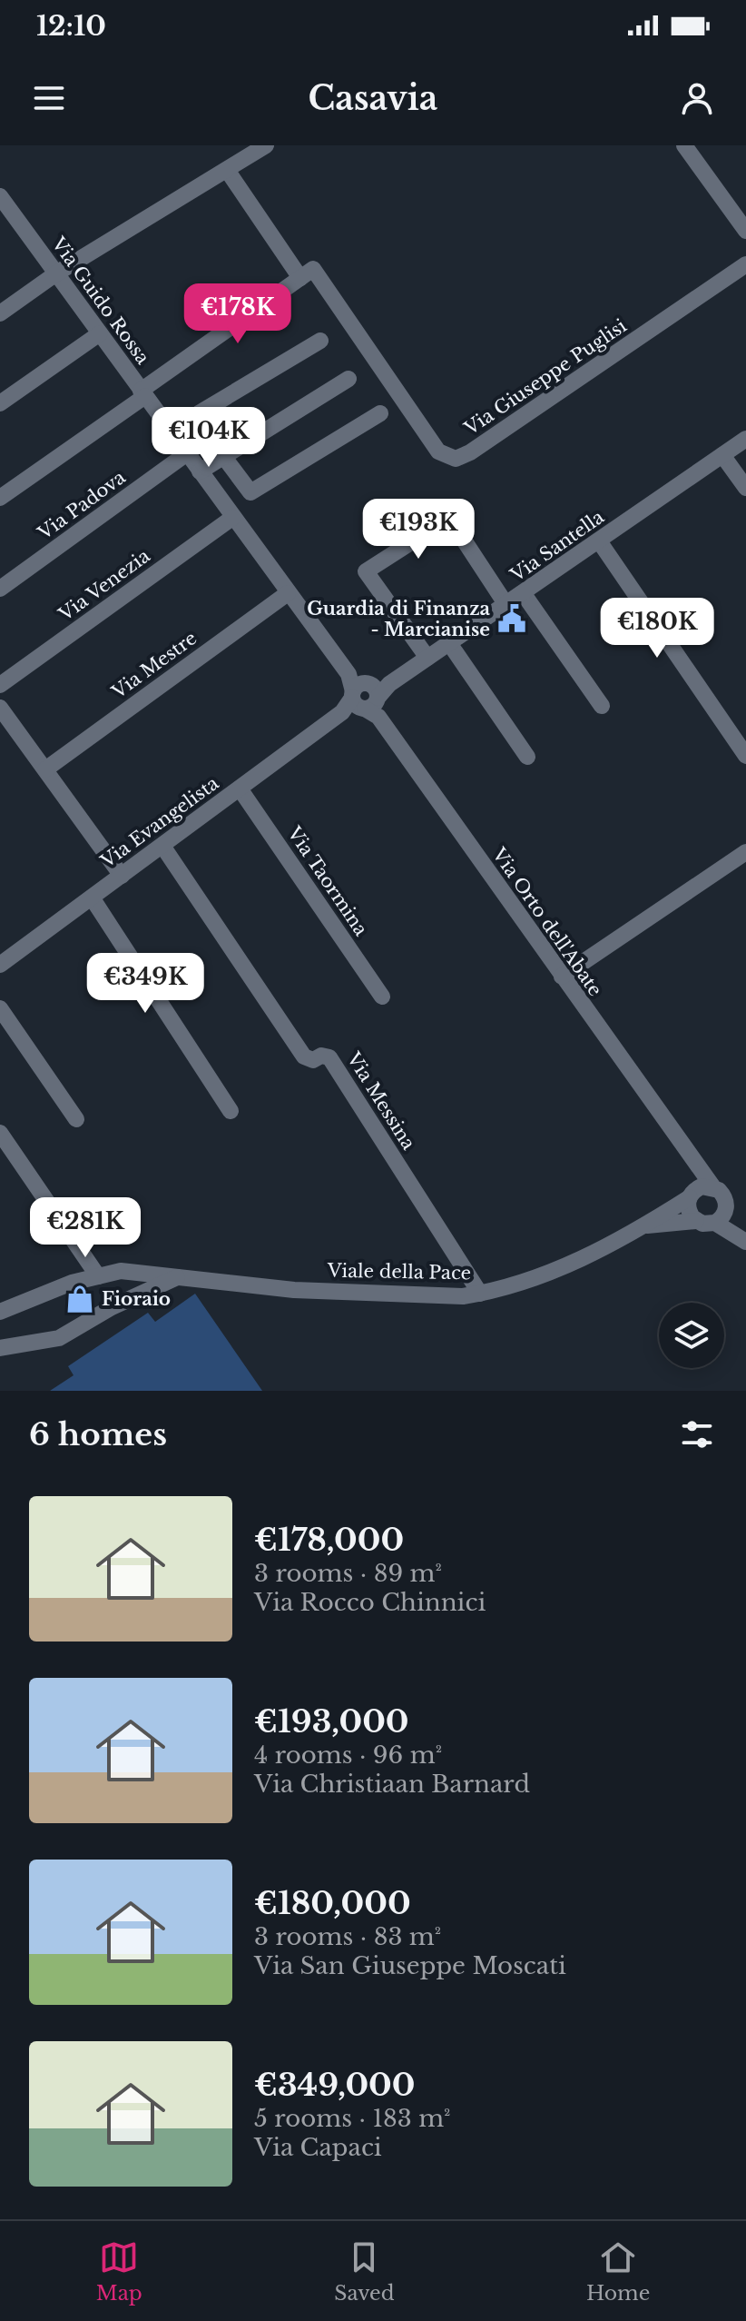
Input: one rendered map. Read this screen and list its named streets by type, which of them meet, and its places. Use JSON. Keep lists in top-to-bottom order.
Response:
{
  "streets": {
    "street": [
      "Via Guido Rossa",
      "Via Giuseppe Puglisi",
      "Via Padova",
      "Via Santella",
      "Via Venezia",
      "Via Mestre",
      "Via Evangelista",
      "Via Taormina",
      "Via Orto dell'Abate",
      "Via Messina",
      "Viale della Pace"
    ]
  },
  "crossings": [
    ["Via Guido Rossa", "Via Padova"],
    ["Via Guido Rossa", "Via Santella"],
    ["Via Guido Rossa", "Via Venezia"],
    ["Via Guido Rossa", "Via Mestre"],
    ["Via Guido Rossa", "Via Evangelista"],
    ["Via Guido Rossa", "Via Orto dell'Abate"],
    ["Via Santella", "Via Evangelista"],
    ["Via Santella", "Via Orto dell'Abate"],
    ["Via Evangelista", "Via Taormina"],
    ["Via Evangelista", "Via Orto dell'Abate"],
    ["Via Evangelista", "Via Messina"],
    ["Via Orto dell'Abate", "Viale della Pace"],
    ["Via Messina", "Viale della Pace"]
  ],
  "places": {
    "public building": ["Guardia di Finanza - Marcianise"],
    "shop": ["Fioraio"]
  },
  "page": {
    "status": "12:10",
    "header": "Casavia",
    "price": [
      "€178K",
      "€104K",
      "€193K",
      "€180K",
      "€349K",
      "€281K"
    ],
    "heading": "6 homes",
    "list": [
      {
        "name": "€178,000",
        "note": "3 rooms · 89 m² · Via Rocco Chinnici"
      },
      {
        "name": "€193,000",
        "note": "4 rooms · 96 m² · Via Christiaan Barnard"
      },
      {
        "name": "€180,000",
        "note": "3 rooms · 83 m² · Via San Giuseppe Moscati"
      },
      {
        "name": "€349,000",
        "note": "5 rooms · 183 m² · Via Capaci"
      }
    ],
    "tabs": ["Map", "Saved", "Home"]
  }
}
